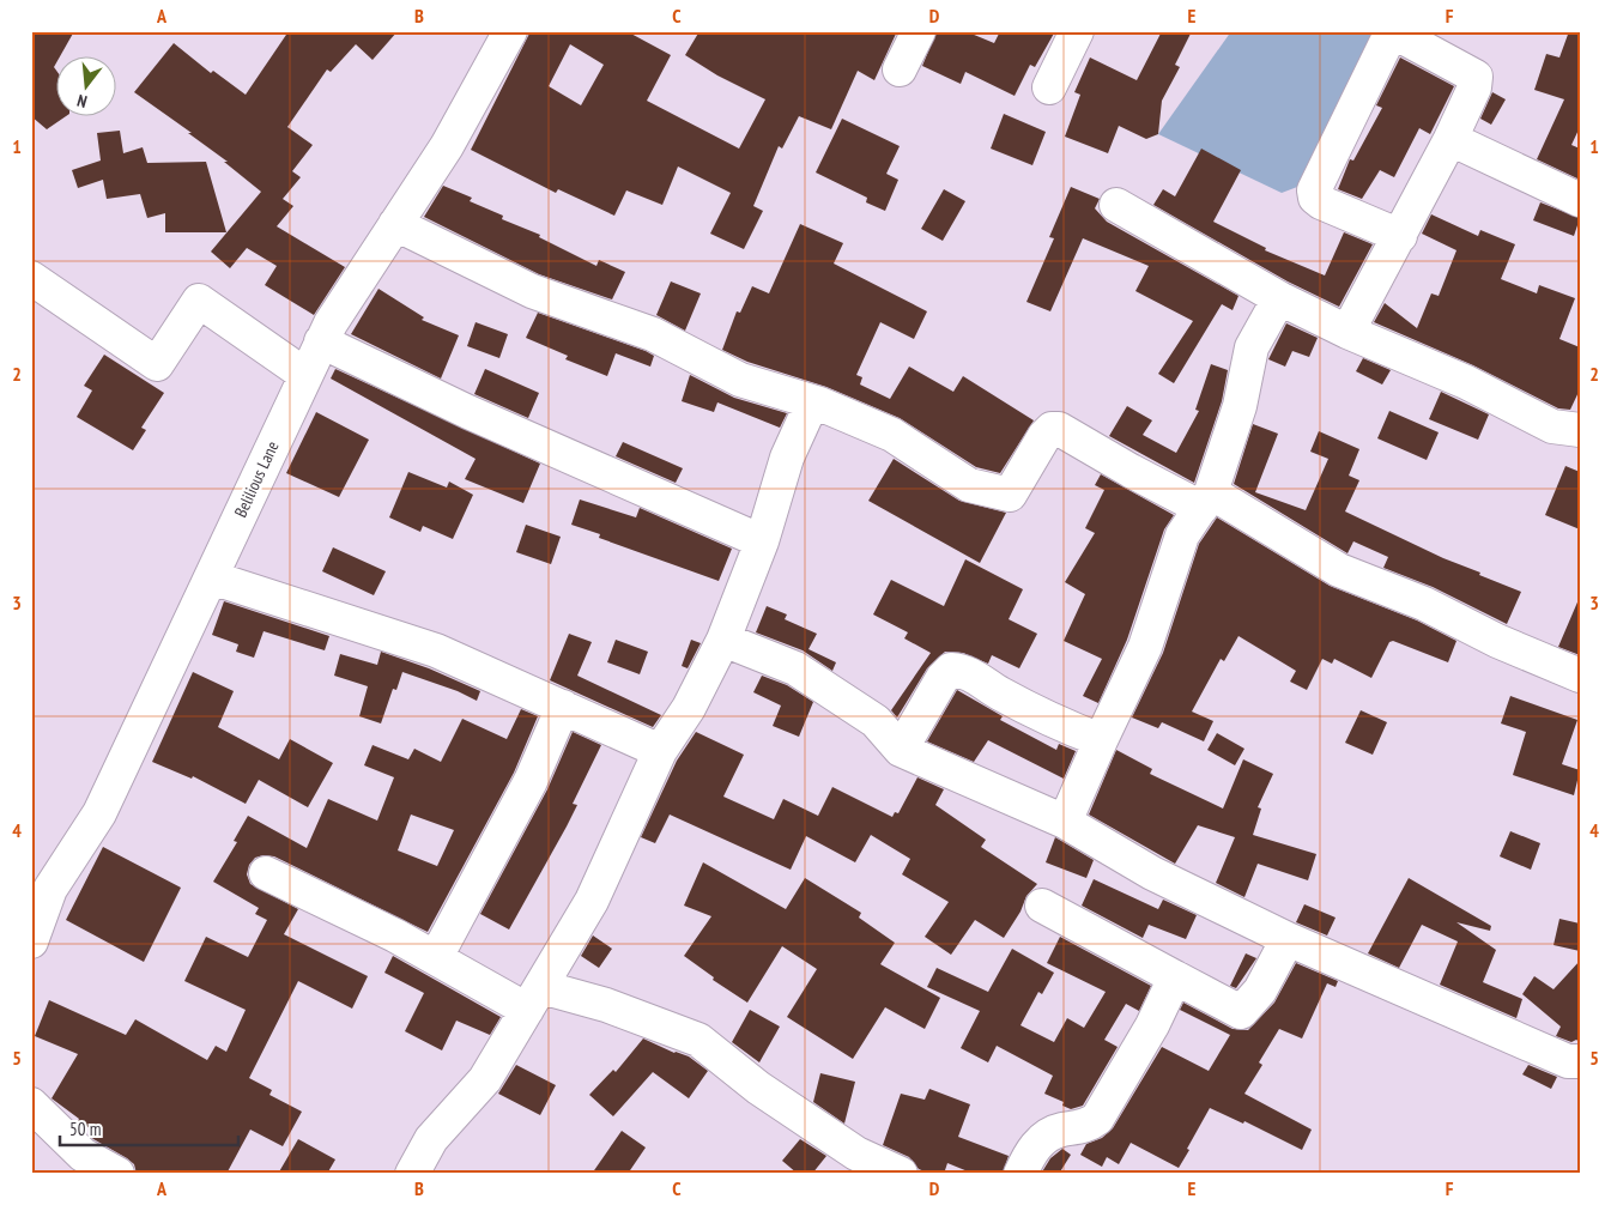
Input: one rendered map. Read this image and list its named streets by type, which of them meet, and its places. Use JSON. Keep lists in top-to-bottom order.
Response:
{
  "streets": {
    "street": ["Belilious Lane"]
  },
  "scale_bar": "50 m",
  "north": "bottom",
  "grid": {
    "columns": [
      "A",
      "B",
      "C",
      "D",
      "E",
      "F"
    ],
    "rows": [
      "1",
      "2",
      "3",
      "4",
      "5"
    ]
  }
}
